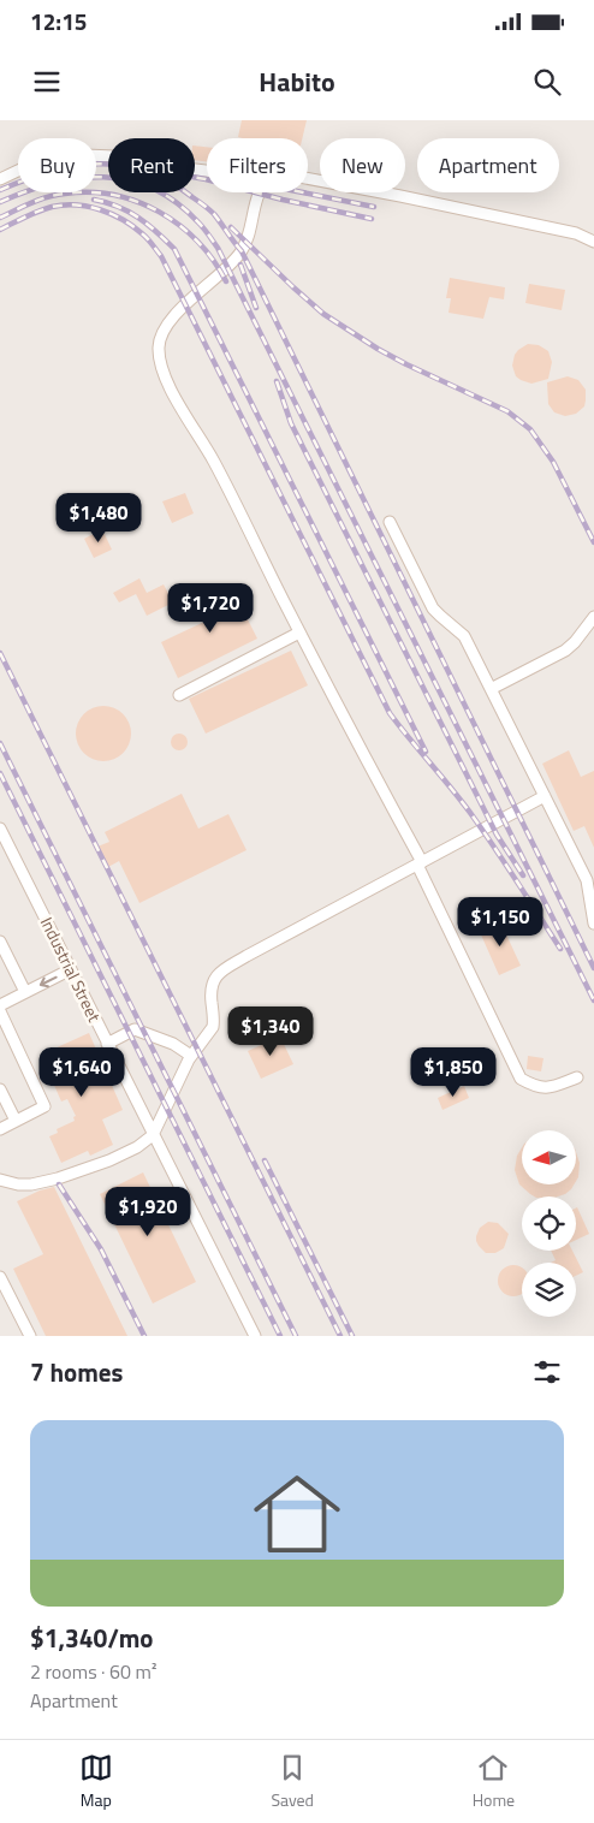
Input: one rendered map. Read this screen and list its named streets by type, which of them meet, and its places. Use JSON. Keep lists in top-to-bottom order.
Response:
{
  "streets": {
    "street": ["Industrial Street"]
  },
  "north": "left",
  "page": {
    "status": "12:15",
    "header": "Habito",
    "chip": [
      "Buy",
      "Rent",
      "Filters",
      "New",
      "Apartment"
    ],
    "price": [
      "$1,480",
      "$1,720",
      "$1,150",
      "$1,340",
      "$1,640",
      "$1,850",
      "$1,920"
    ],
    "heading": "7 homes",
    "list": [
      {
        "name": "$1,340/mo",
        "note": "2 rooms · 60 m² · Apartment"
      }
    ],
    "tabs": ["Map", "Saved", "Home"]
  }
}
